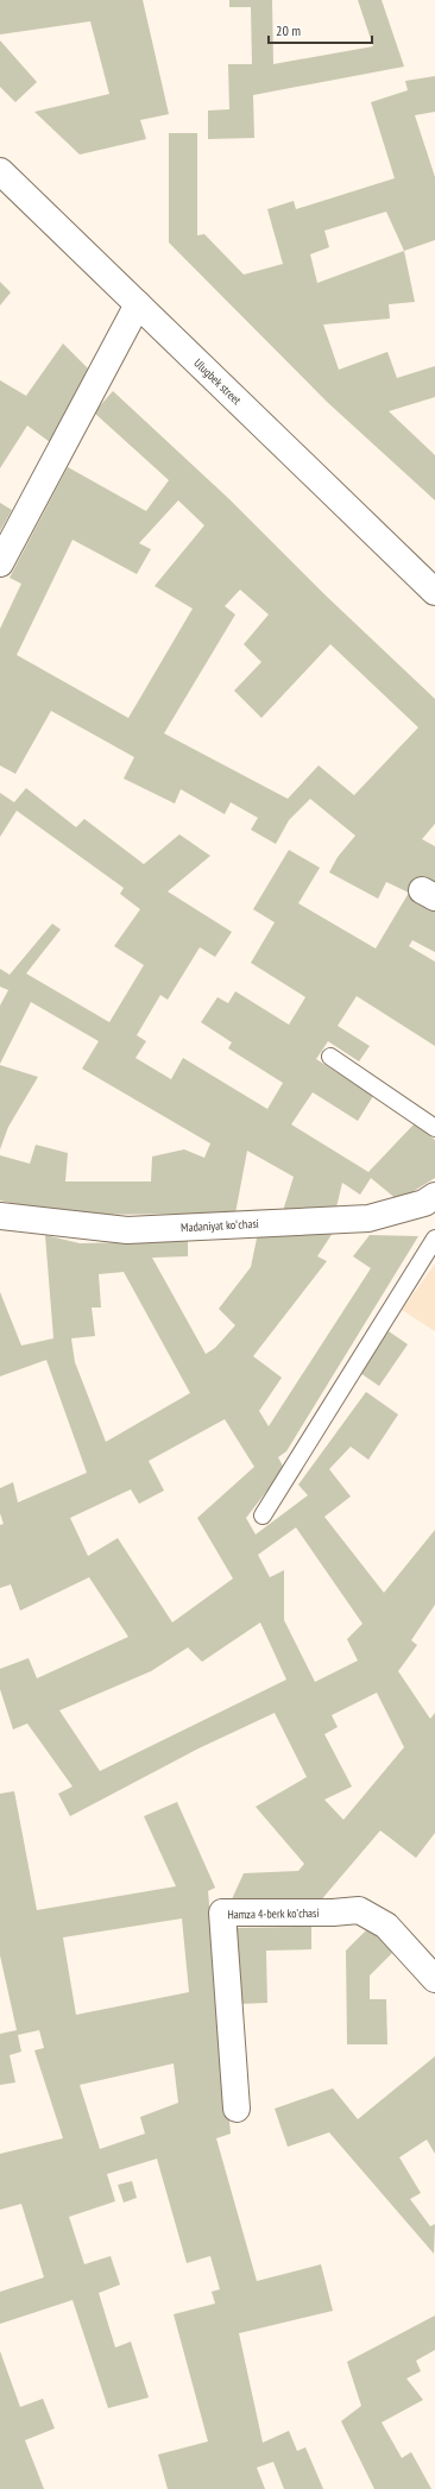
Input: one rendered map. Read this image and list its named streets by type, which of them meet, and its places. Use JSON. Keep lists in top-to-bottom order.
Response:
{
  "streets": {
    "street": ["Ulugbek street", "Madaniyat koʻchasi", "Hamza 4-berk koʼchasi"]
  },
  "scale_bar": "20 m"
}
